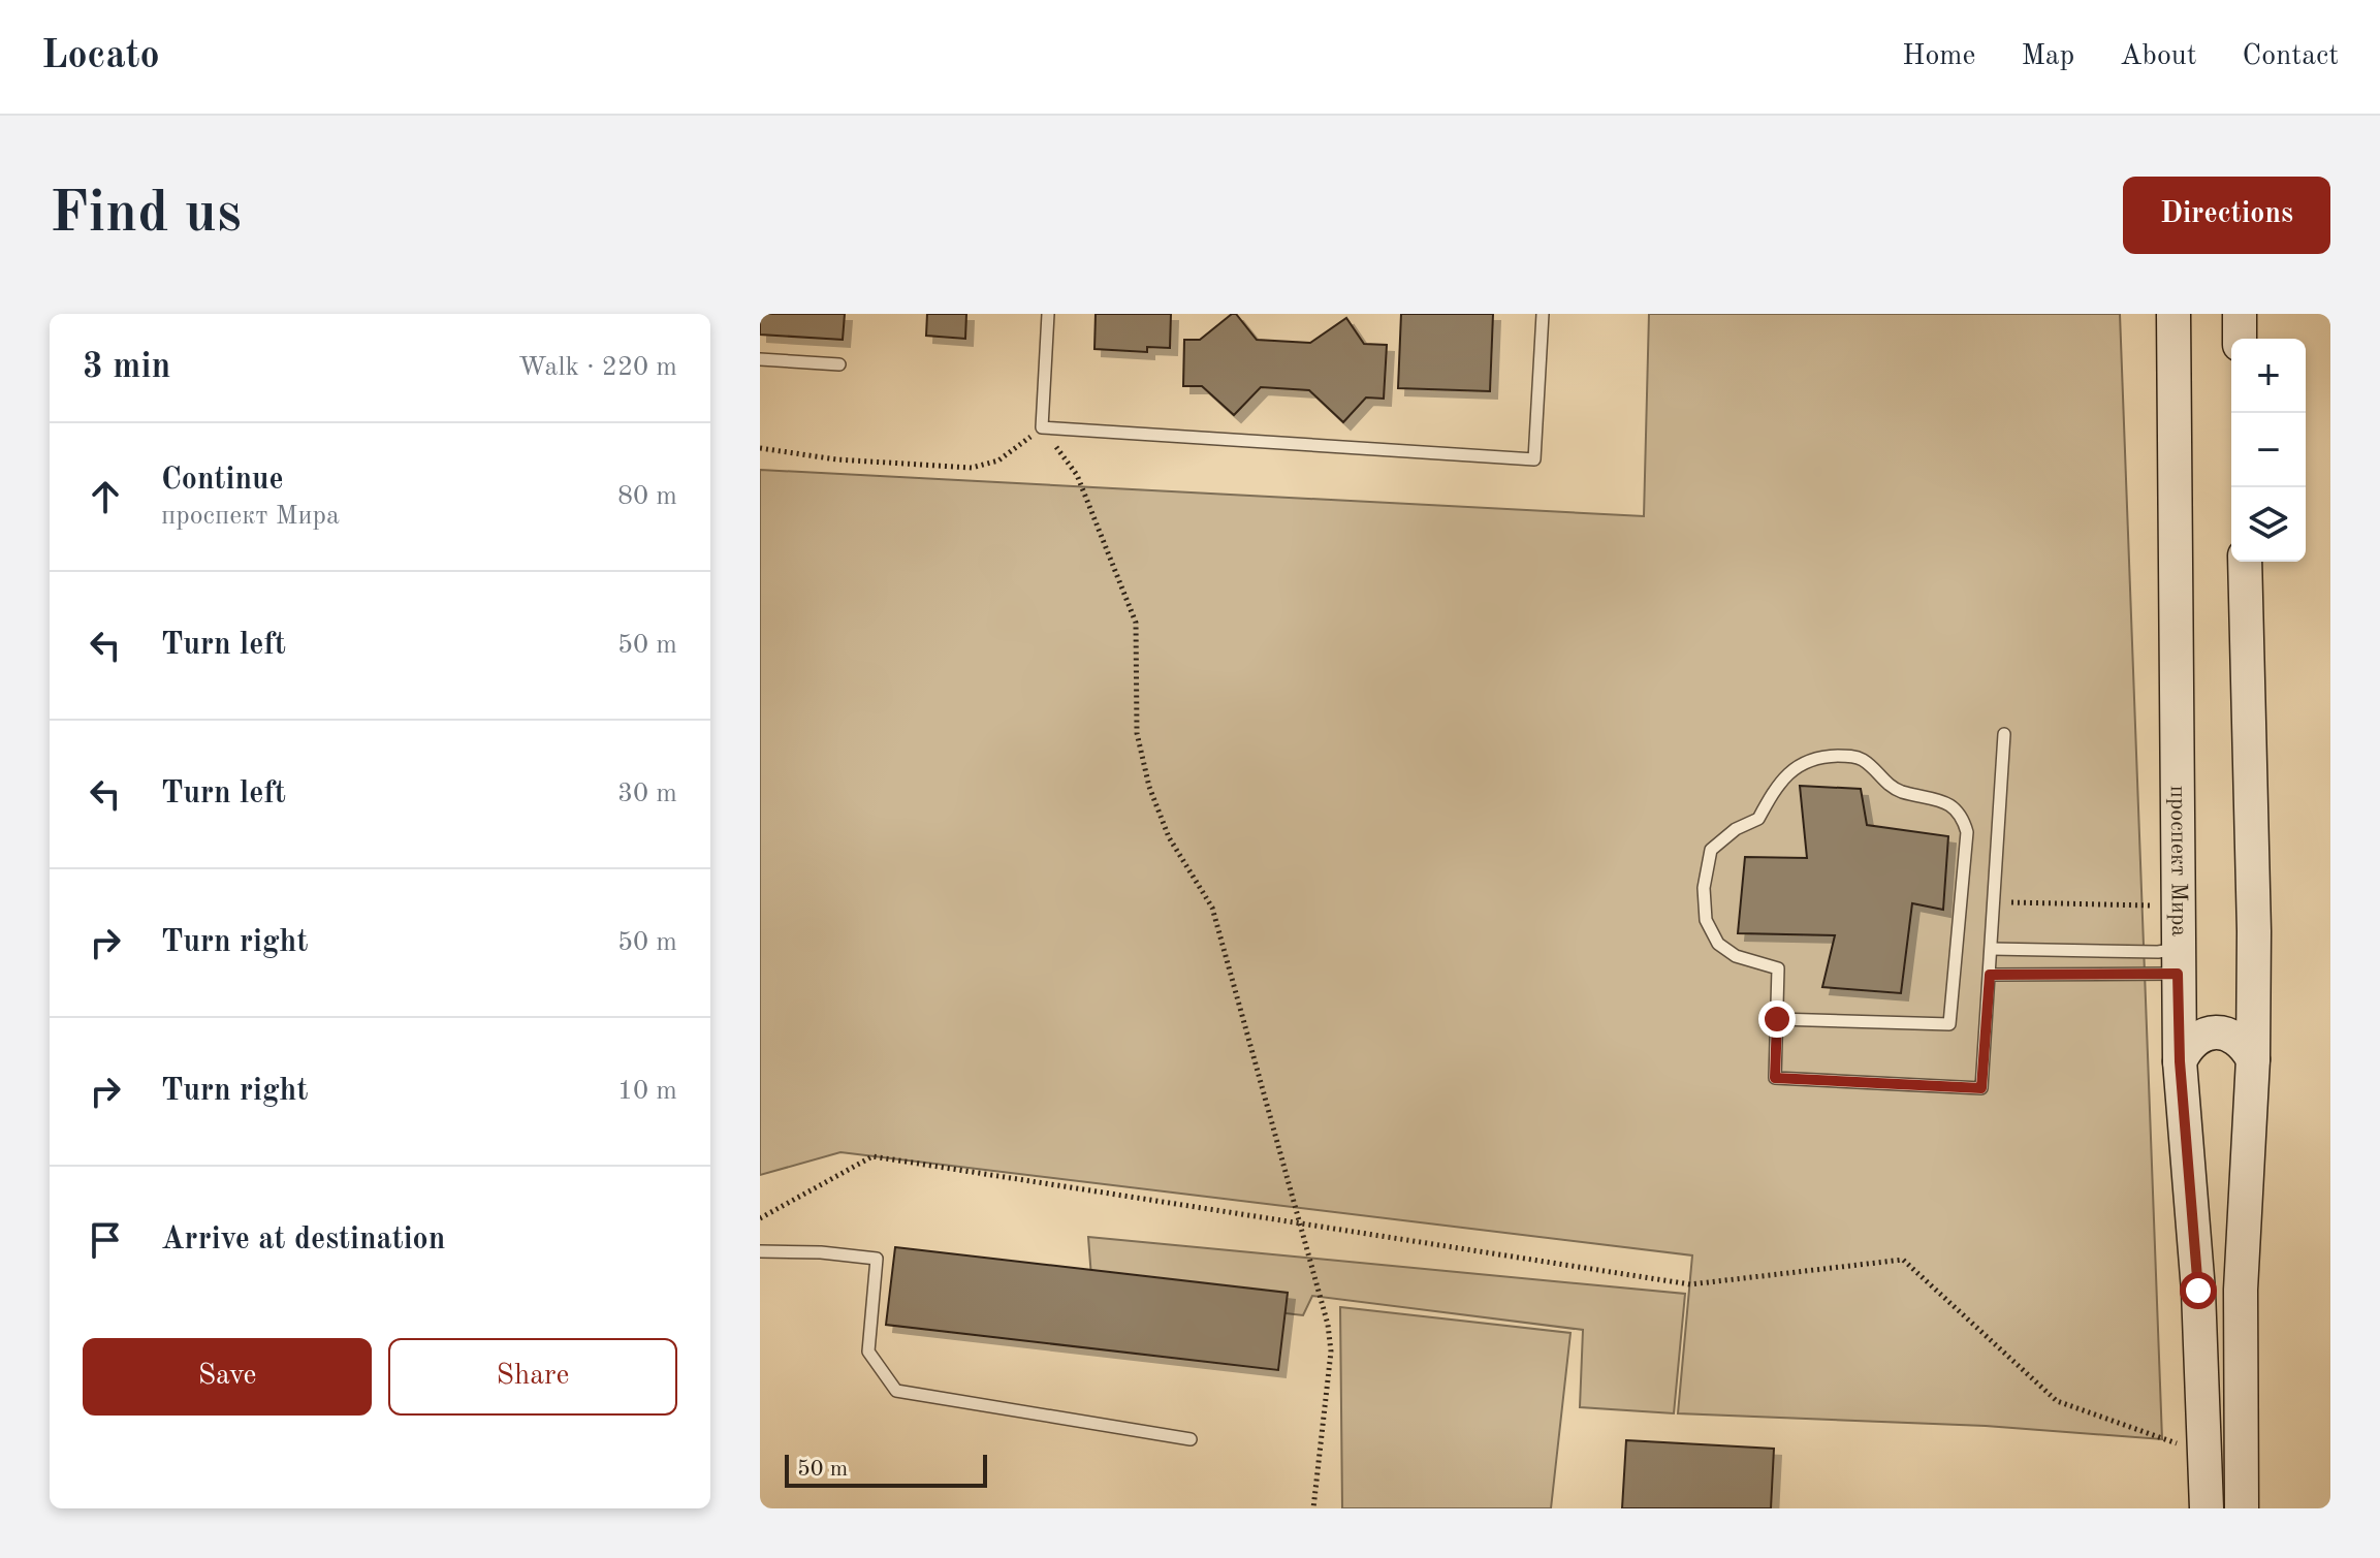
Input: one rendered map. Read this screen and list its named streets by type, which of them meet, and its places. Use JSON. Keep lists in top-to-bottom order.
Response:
{
  "streets": {
    "main road": ["проспект Мира"]
  },
  "scale_bar": "50 m",
  "page": {
    "header": "Locato",
    "nav": [
      "Home",
      "Map",
      "About",
      "Contact"
    ],
    "buttons": [
      "Directions",
      ["Save", "Share"]
    ],
    "title": "Find us",
    "heading": ["3 min", "Walk · 220 m"],
    "map_buttons": ["+", "−"],
    "list": [
      ["Continue", "проспект Мира", "80 m"],
      ["Turn left", "50 m"],
      ["Turn left", "30 m"],
      ["Turn right", "50 m"],
      ["Turn right", "10 m"],
      "Arrive at destination"
    ],
    "scale": "50 m"
  }
}
